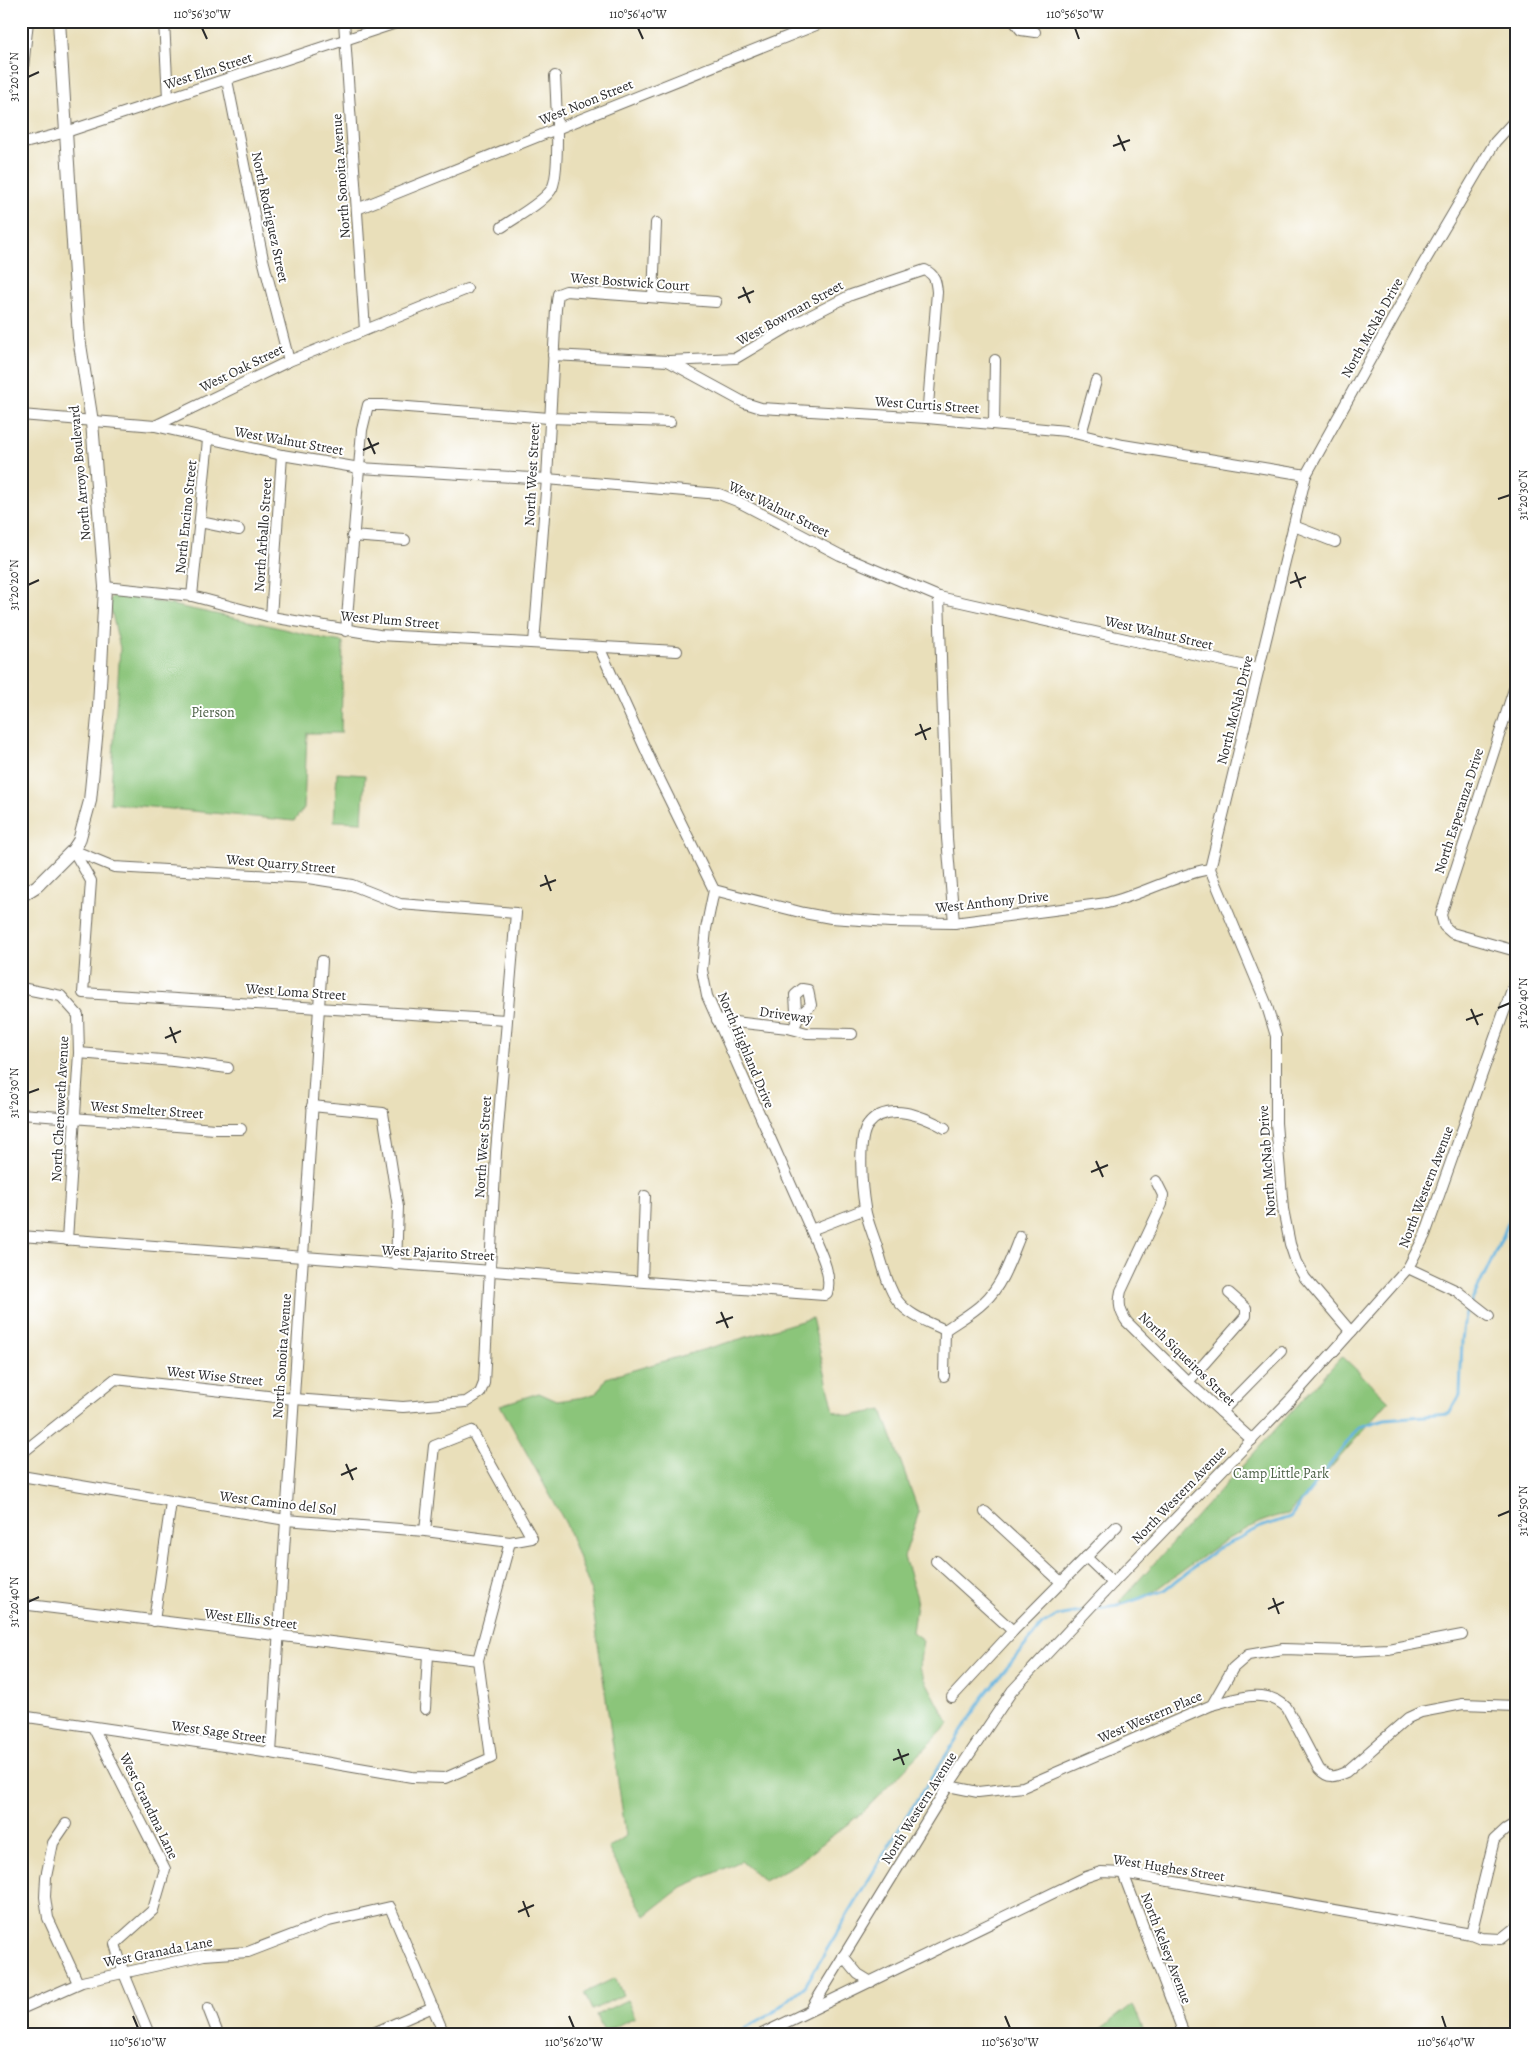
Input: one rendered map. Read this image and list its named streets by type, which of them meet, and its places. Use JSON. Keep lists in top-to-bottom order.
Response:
{
  "streets": {
    "main road": ["North Arroyo Boulevard"],
    "street": [
      "West Elm Street",
      "West Noon Street",
      "North Sonoita Avenue",
      "North Rodriguez Street",
      "West Bostwick Court",
      "West Bowman Street",
      "North McNab Drive",
      "West Oak Street",
      "West Curtis Street",
      "West Walnut Street",
      "North West Street",
      "North Encino Street",
      "North Arballo Street",
      "West Plum Street",
      "North Esperanza Drive",
      "West Quarry Street",
      "West Anthony Drive",
      "West Loma Street",
      "Driveway",
      "North Highland Drive",
      "North Chenoweth Avenue",
      "West Smelter Street",
      "North Western Avenue",
      "West Pajarito Street",
      "North Siqueiros Street",
      "West Wise Street",
      "West Camino del Sol",
      "West Ellis Street",
      "West Western Place",
      "West Sage Street",
      "West Grandma Lane",
      "West Hughes Street",
      "North Kelsey Avenue",
      "West Granada Lane"
    ]
  },
  "crossings": [
    ["West Elm Street", "North Sonoita Avenue"],
    ["West Elm Street", "North Rodriguez Street"],
    ["West Elm Street", "North Arroyo Boulevard"],
    ["West Noon Street", "North Sonoita Avenue"],
    ["North Sonoita Avenue", "West Oak Street"],
    ["North Sonoita Avenue", "West Loma Street"],
    ["North Sonoita Avenue", "West Pajarito Street"],
    ["North Sonoita Avenue", "West Wise Street"],
    ["North Sonoita Avenue", "West Camino del Sol"],
    ["North Sonoita Avenue", "West Ellis Street"],
    ["North Sonoita Avenue", "West Sage Street"],
    ["North Rodriguez Street", "West Oak Street"],
    ["West Bostwick Court", "North West Street"],
    ["West Bowman Street", "West Curtis Street"],
    ["North McNab Drive", "West Curtis Street"],
    ["North McNab Drive", "West Walnut Street"],
    ["North McNab Drive", "West Anthony Drive"],
    ["North McNab Drive", "North Western Avenue"],
    ["West Oak Street", "West Walnut Street"],
    ["West Oak Street", "North Arroyo Boulevard"],
    ["West Curtis Street", "North West Street"],
    ["West Walnut Street", "North West Street"],
    ["West Walnut Street", "North Encino Street"],
    ["West Walnut Street", "North Arballo Street"],
    ["North Arroyo Boulevard", "West Plum Street"],
    ["North Arroyo Boulevard", "West Quarry Street"],
    ["North Arroyo Boulevard", "West Loma Street"],
    ["North West Street", "West Plum Street"],
    ["North West Street", "West Quarry Street"],
    ["North West Street", "West Loma Street"],
    ["North West Street", "West Pajarito Street"],
    ["North West Street", "West Wise Street"],
    ["North Encino Street", "West Plum Street"],
    ["North Arballo Street", "West Plum Street"],
    ["West Quarry Street", "West Loma Street"],
    ["West Anthony Drive", "North Highland Drive"],
    ["Driveway", "North Highland Drive"],
    ["North Highland Drive", "West Pajarito Street"],
    ["North Chenoweth Avenue", "West Smelter Street"],
    ["North Chenoweth Avenue", "West Pajarito Street"],
    ["North Western Avenue", "North Siqueiros Street"],
    ["North Western Avenue", "West Western Place"],
    ["North Western Avenue", "West Hughes Street"],
    ["West Ellis Street", "West Sage Street"],
    ["West Sage Street", "West Grandma Lane"],
    ["West Grandma Lane", "West Granada Lane"],
    ["West Hughes Street", "North Kelsey Avenue"]
  ],
  "parks": ["Pierson", "Camp Little Park"],
  "coordinates": [
    "110°56'30\"W",
    "110°56'40\"W",
    "110°56'50\"W",
    "31°20'10\"N",
    "31°20'30\"N",
    "31°20'20\"N",
    "31°20'40\"N",
    "31°20'50\"N",
    "110°56'10\"W",
    "110°56'20\"W"
  ]
}
